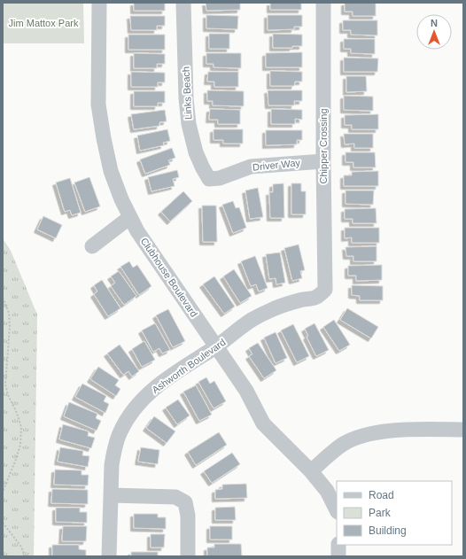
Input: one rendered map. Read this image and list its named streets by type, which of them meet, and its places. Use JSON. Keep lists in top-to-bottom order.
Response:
{
  "streets": {
    "street": [
      "Links Beach",
      "Chipper Crossing",
      "Driver Way",
      "Clubhouse Boulevard",
      "Ashworth Boulevard"
    ]
  },
  "crossings": [
    ["Links Beach", "Driver Way"],
    ["Chipper Crossing", "Driver Way"],
    ["Chipper Crossing", "Ashworth Boulevard"],
    ["Clubhouse Boulevard", "Ashworth Boulevard"]
  ],
  "parks": ["Jim Mattox Park"],
  "legend": ["Road", "Park", "Building"],
  "north": "top"
}
